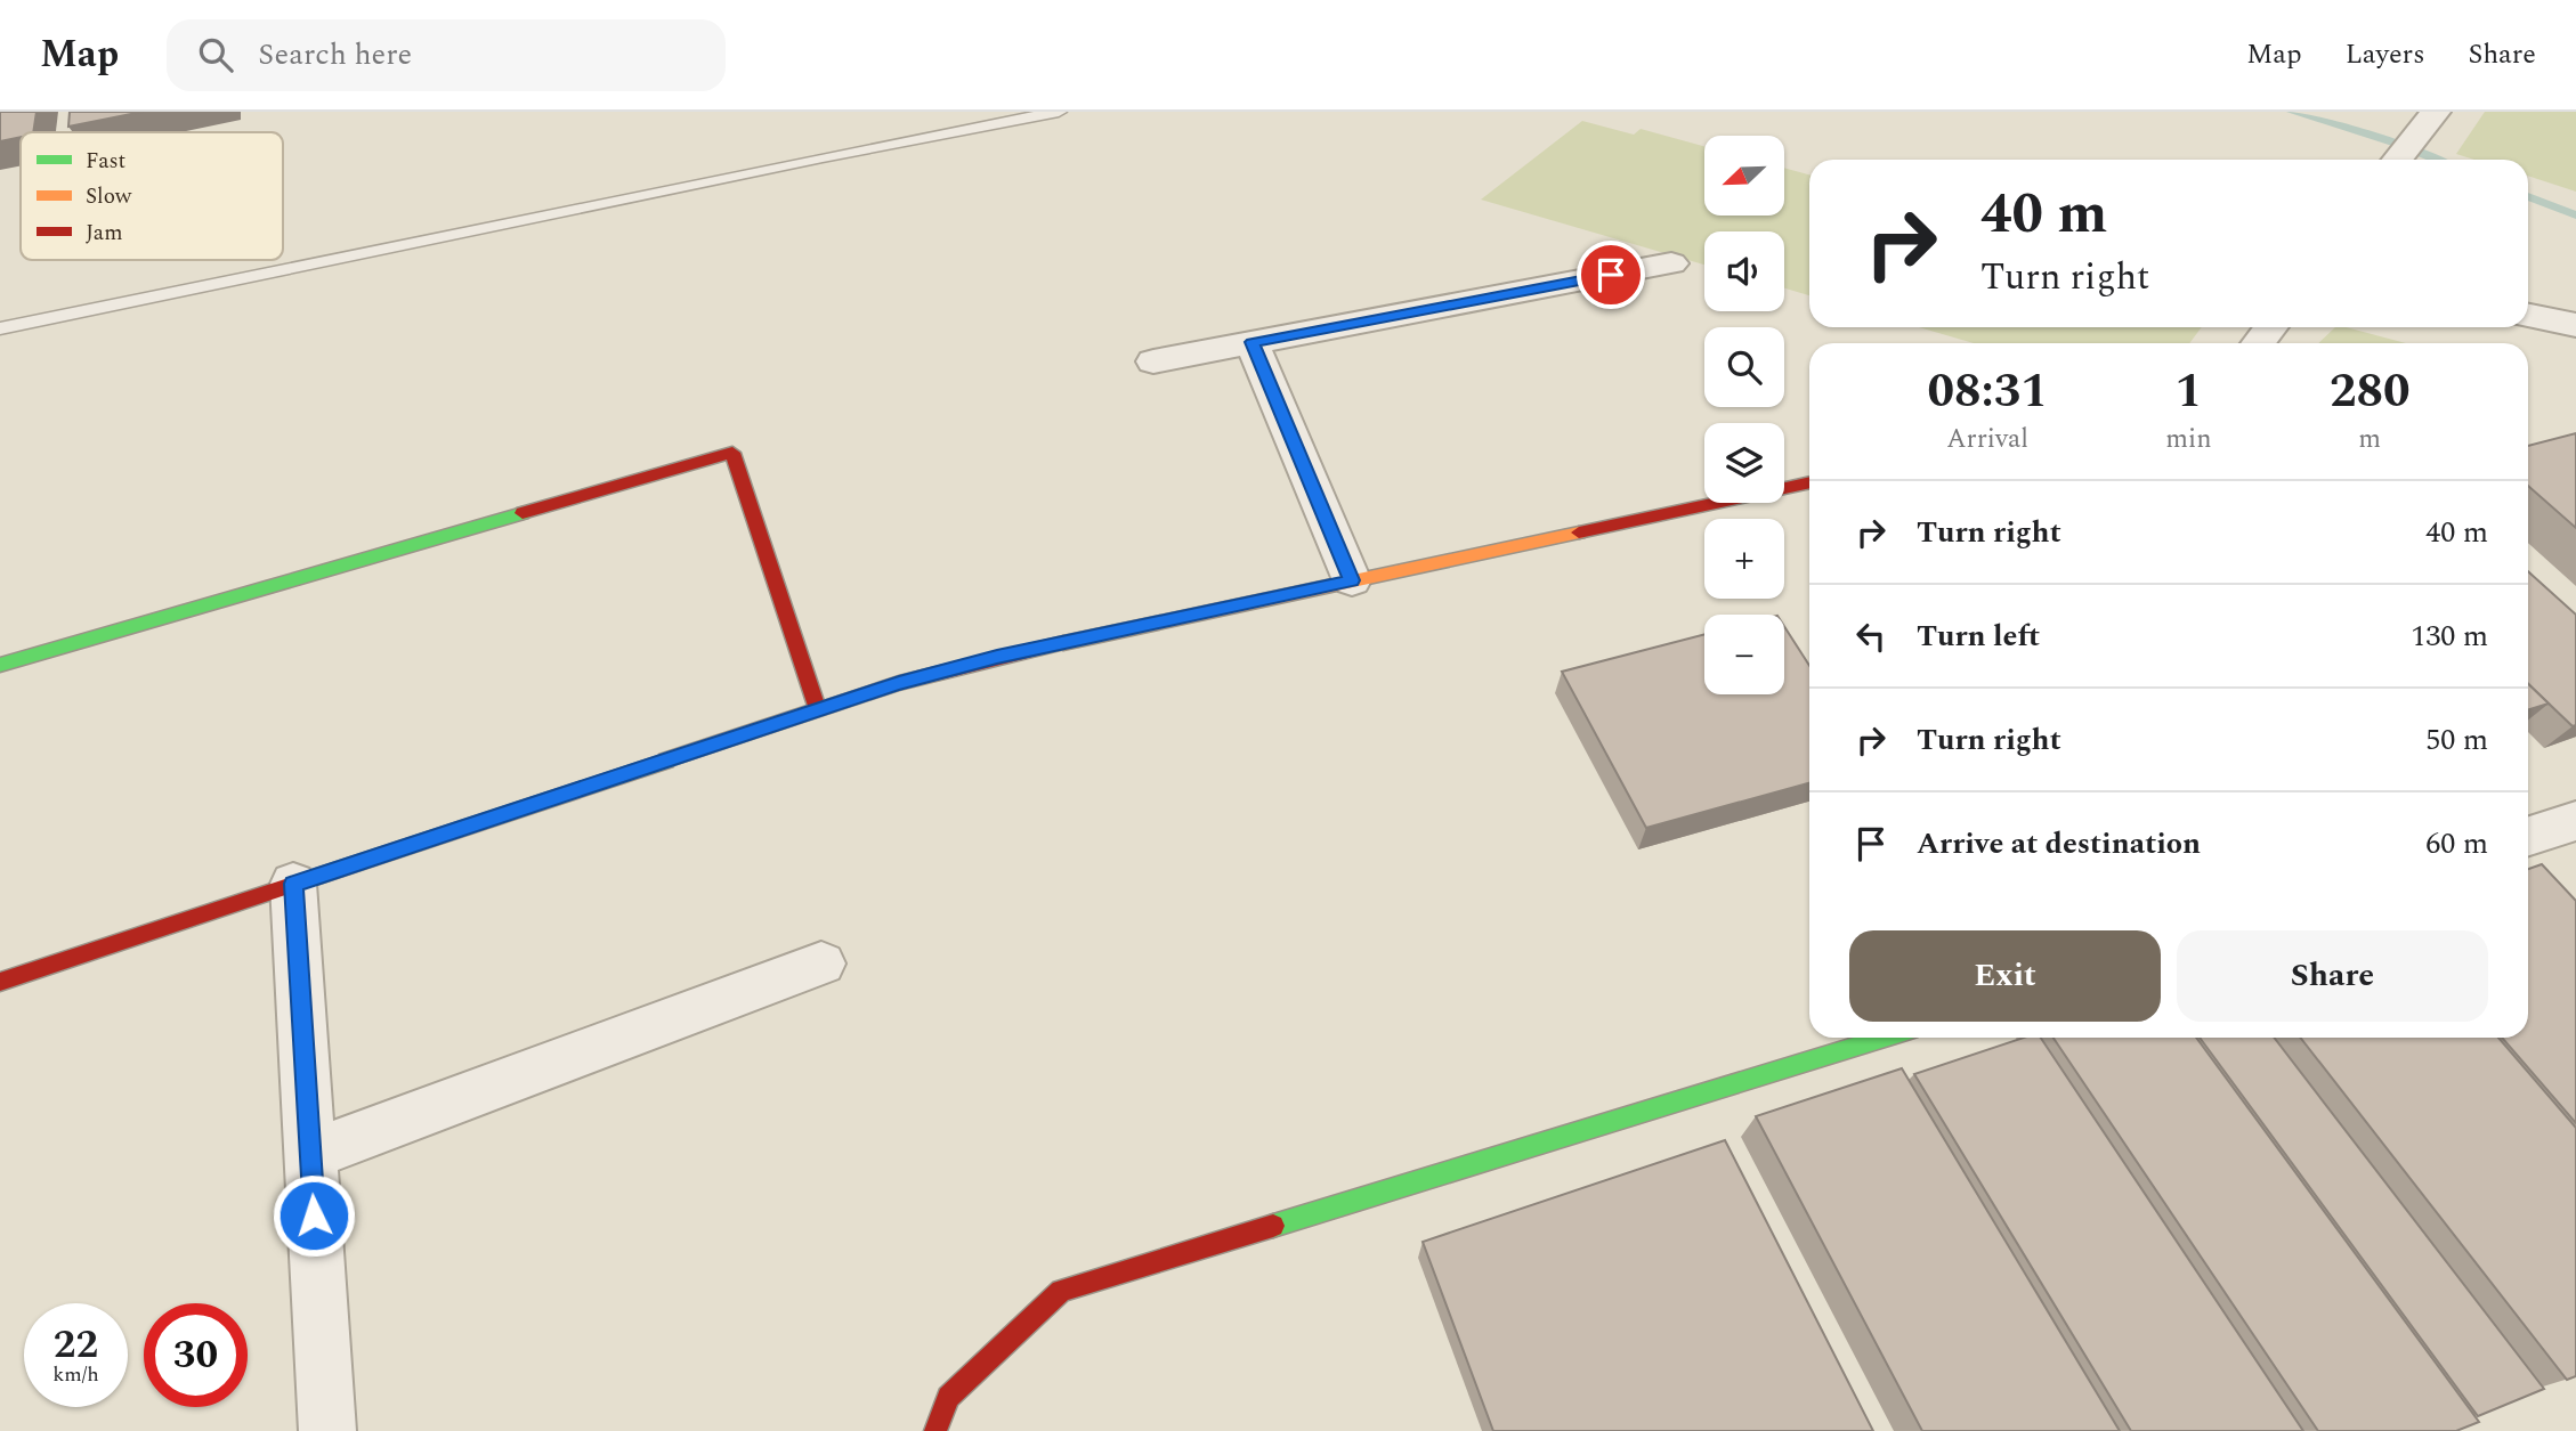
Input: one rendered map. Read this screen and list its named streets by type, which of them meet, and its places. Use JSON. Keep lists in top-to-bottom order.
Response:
{
  "legend": ["Fast", "Slow", "Jam"],
  "north": "bottom left",
  "page": {
    "header": "Map",
    "search": "Search here",
    "nav": ["Map", "Layers", "Share"],
    "map_buttons": ["+", "−"],
    "turn": ["40 m", "Turn right"],
    "eta": [
      "08:31",
      "Arrival",
      "1",
      "min",
      "280",
      "m"
    ],
    "list": [
      {
        "name": "Turn right",
        "value": "40 m"
      },
      {
        "name": "Turn left",
        "value": "130 m"
      },
      {
        "name": "Turn right",
        "value": "50 m"
      },
      {
        "name": "Arrive at destination",
        "value": "60 m"
      }
    ],
    "buttons": ["Exit", "Share"],
    "speed": "22 km/h",
    "limit": "30"
  }
}
